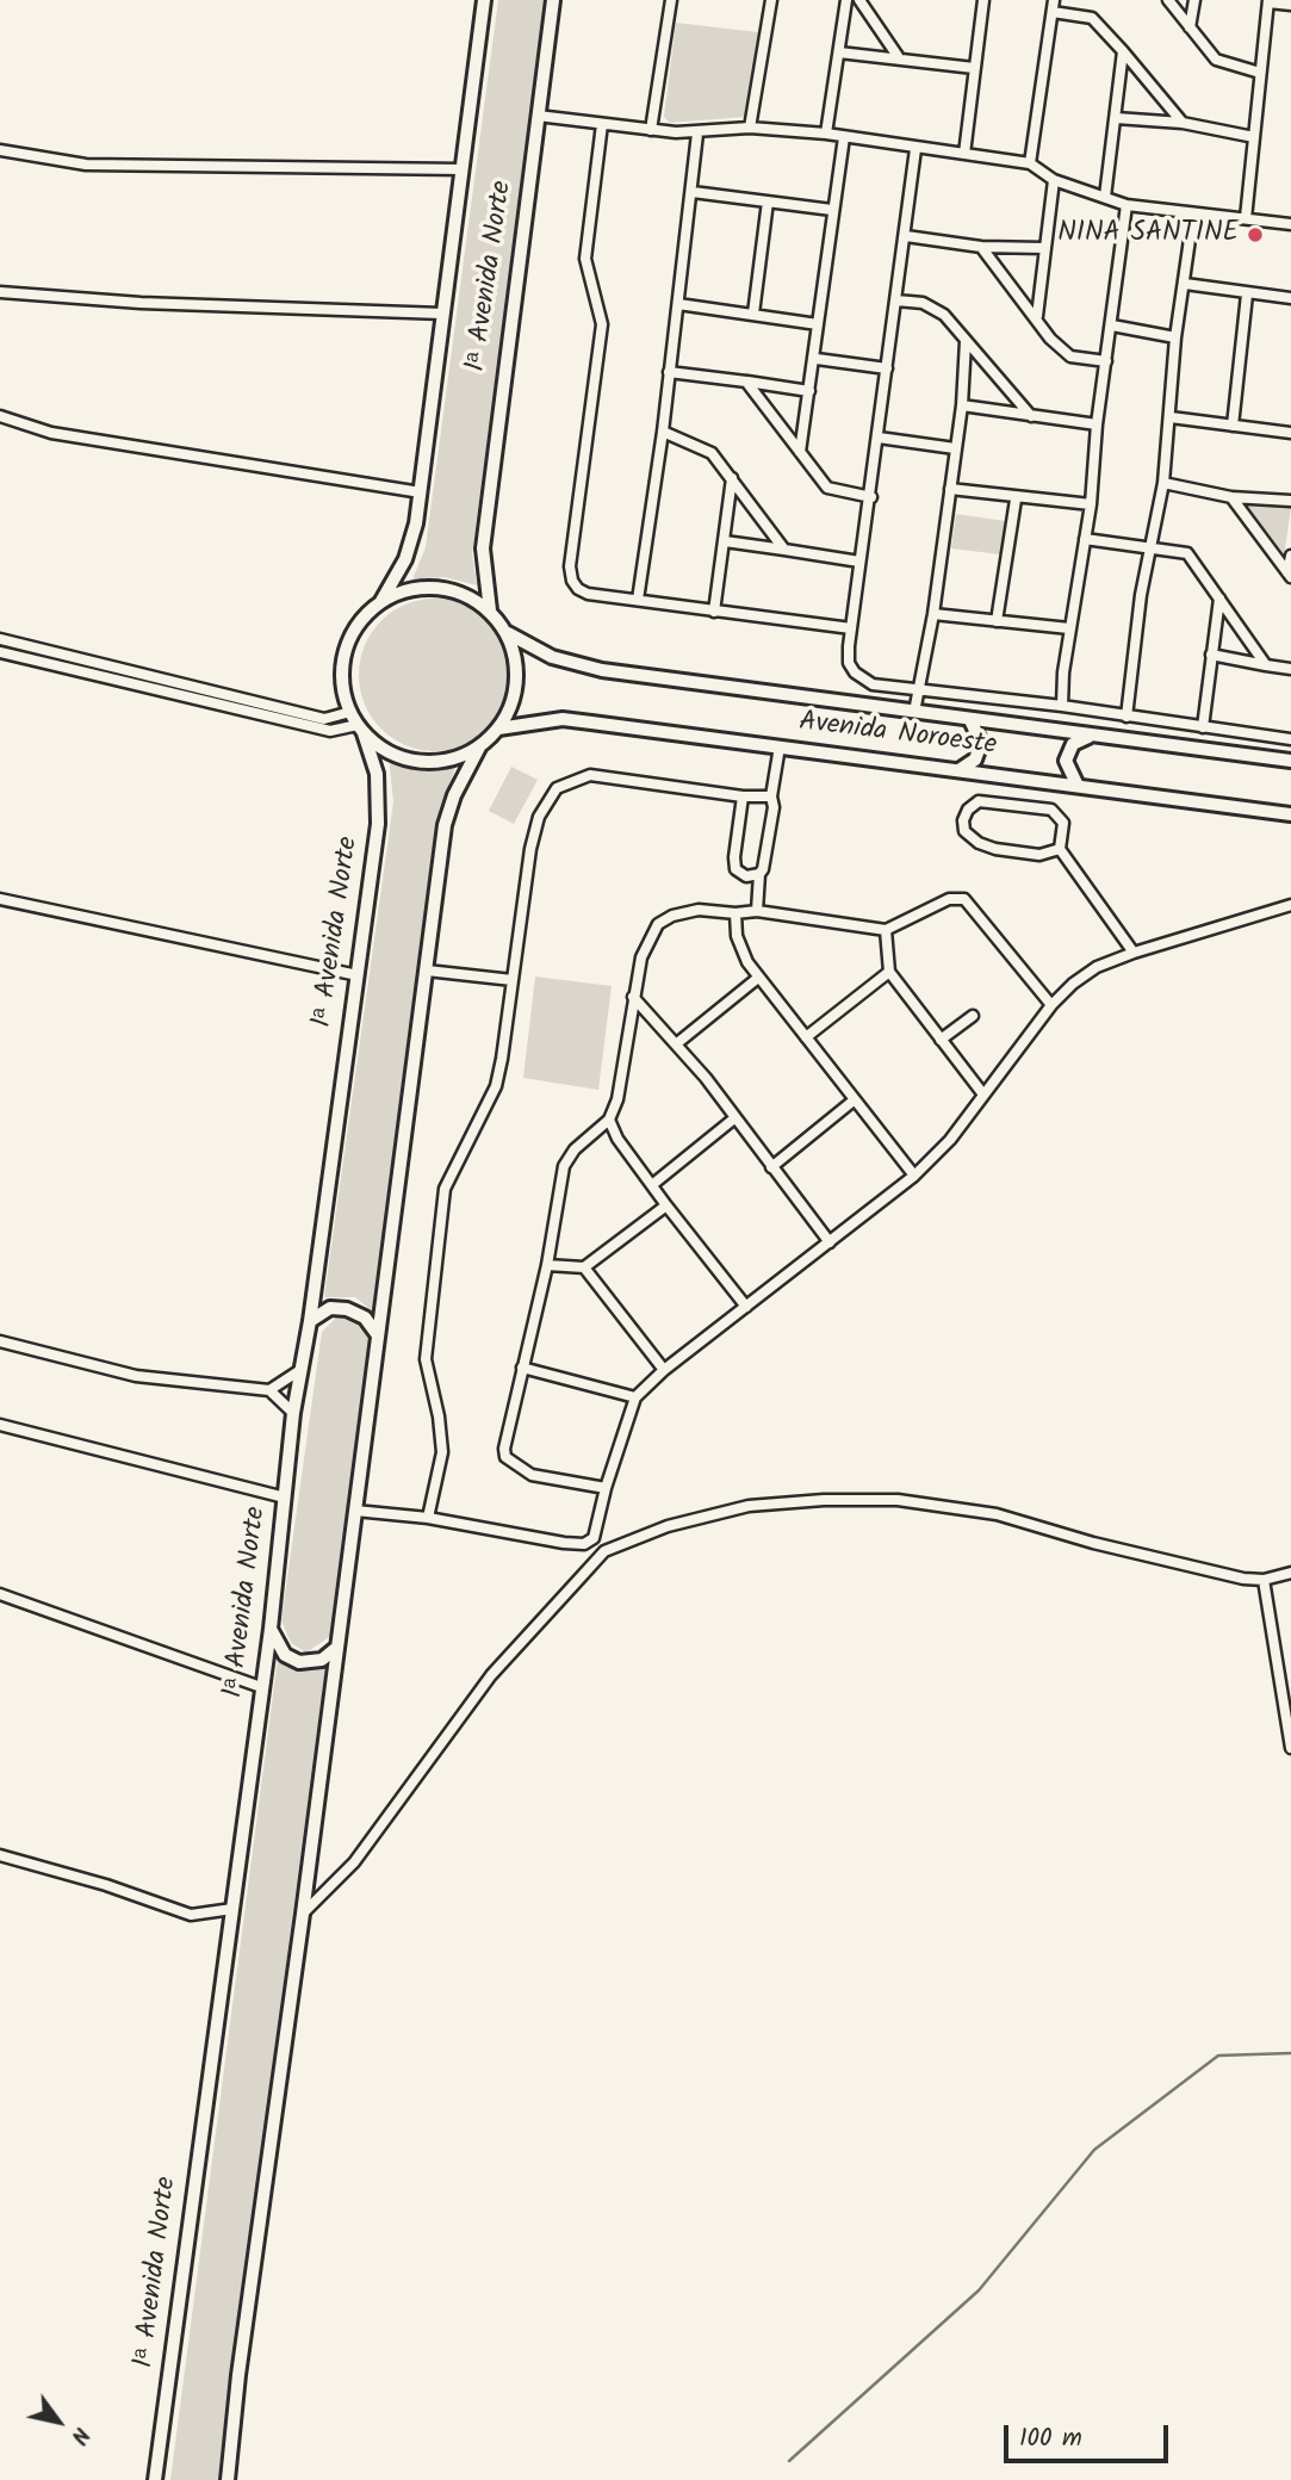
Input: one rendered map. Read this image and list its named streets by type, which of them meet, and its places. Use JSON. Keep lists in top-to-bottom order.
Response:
{
  "streets": {
    "main road": ["1ᵃ Avenida Norte", "Avenida Noroeste"]
  },
  "crossings": [
    ["1ᵃ Avenida Norte", "Avenida Noroeste"]
  ],
  "places": ["NINA SANTINE"],
  "scale_bar": "100 m",
  "north": "bottom right"
}
